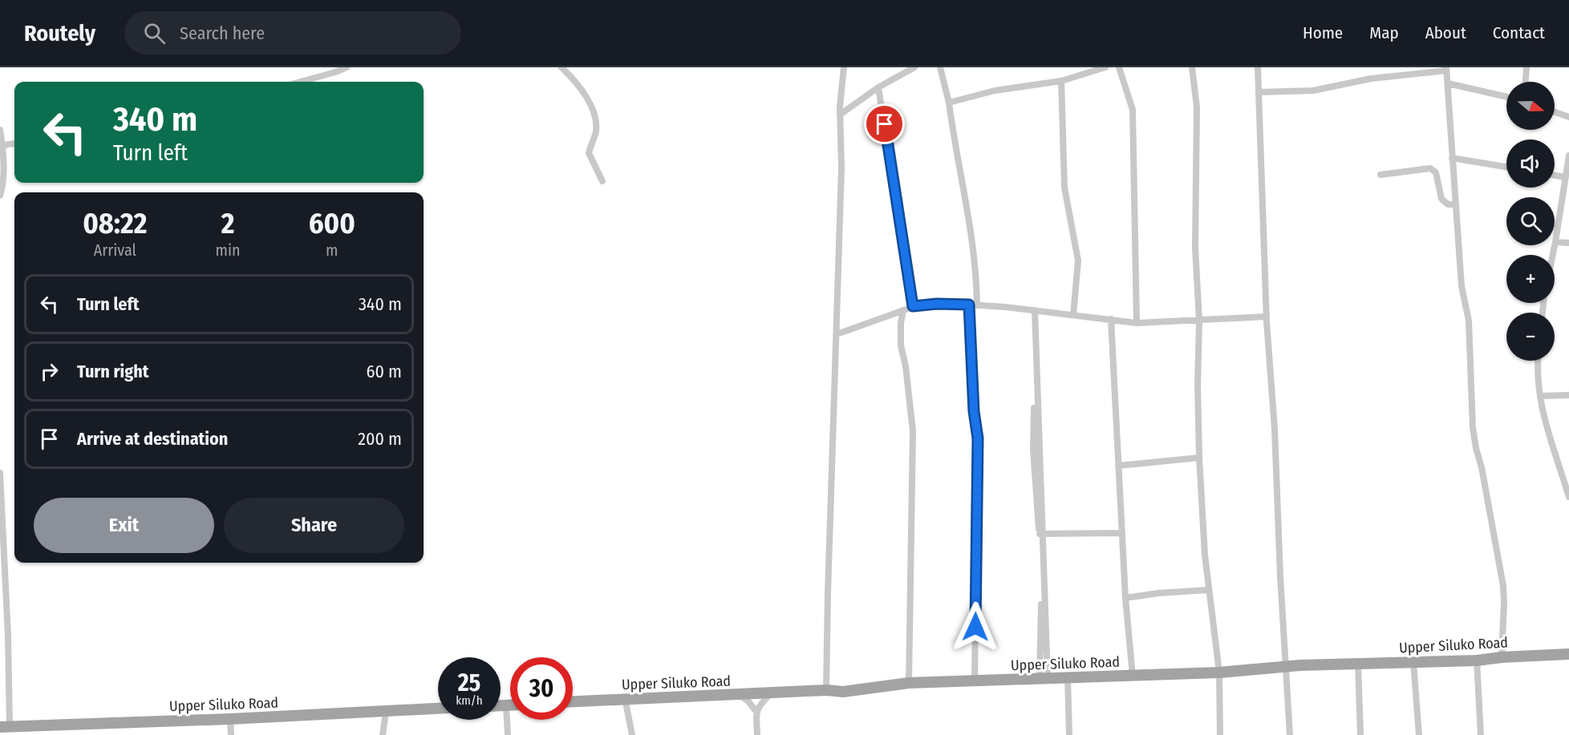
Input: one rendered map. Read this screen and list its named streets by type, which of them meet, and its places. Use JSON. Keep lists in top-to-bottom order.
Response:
{
  "streets": {
    "main road": ["Upper Siluko Road"]
  },
  "north": "right",
  "page": {
    "header": "Routely",
    "search": "Search here",
    "nav": [
      "Home",
      "Map",
      "About",
      "Contact"
    ],
    "map_buttons": ["+", "−"],
    "turn": ["340 m", "Turn left"],
    "eta": [
      "08:22",
      "Arrival",
      "2",
      "min",
      "600",
      "m"
    ],
    "list": [
      {
        "name": "Turn left",
        "value": "340 m"
      },
      {
        "name": "Turn right",
        "value": "60 m"
      },
      {
        "name": "Arrive at destination",
        "value": "200 m"
      }
    ],
    "buttons": ["Exit", "Share"],
    "speed": "25 km/h",
    "limit": "30"
  }
}
